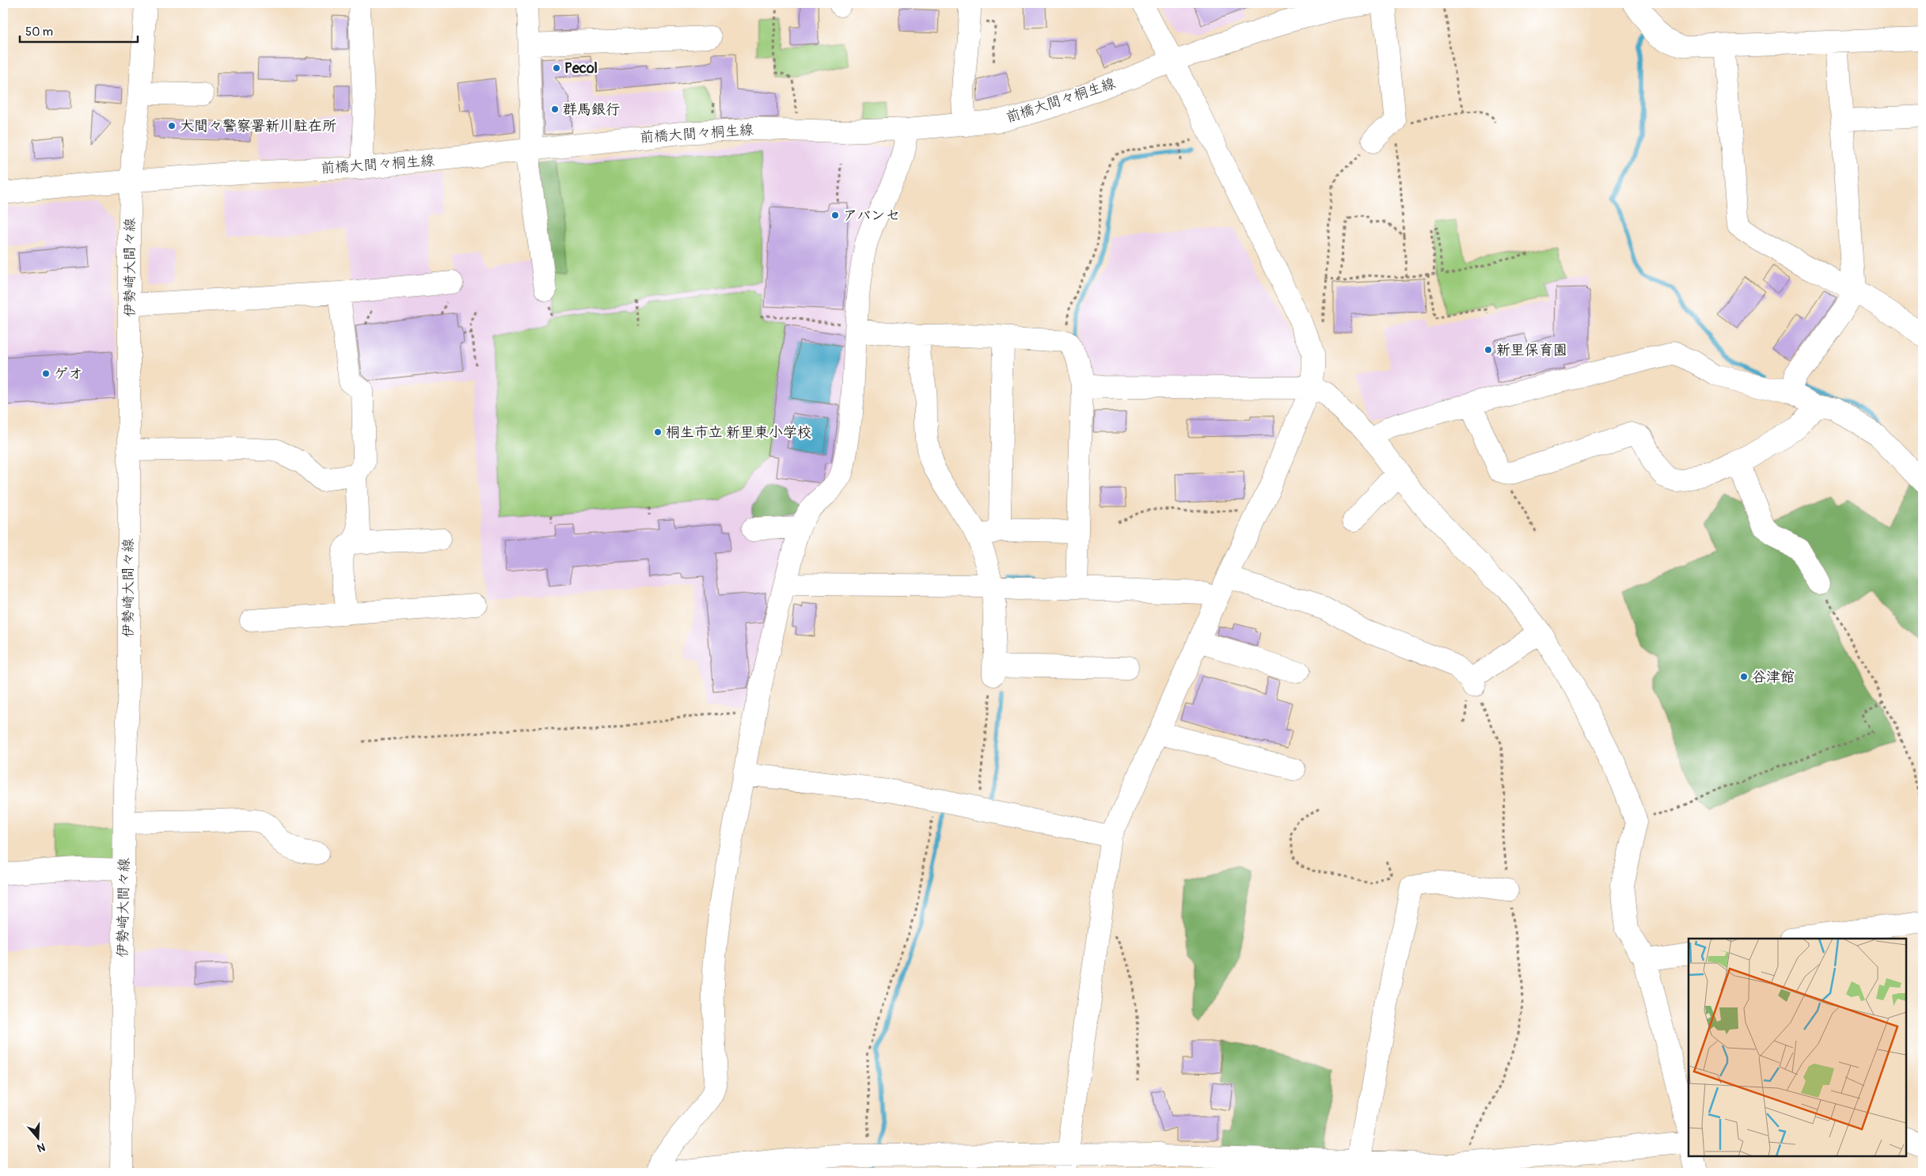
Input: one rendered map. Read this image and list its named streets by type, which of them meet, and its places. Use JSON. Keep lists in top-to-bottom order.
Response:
{
  "streets": {
    "street": ["前橋大間々桐生線", "伊勢崎大間々線"]
  },
  "crossings": [
    ["前橋大間々桐生線", "伊勢崎大間々線"]
  ],
  "places": [
    "Pecol",
    "群馬銀行",
    "大間々警察署新川駐在所",
    "アバンセ",
    "新里保育園",
    "ゲオ",
    "桐生市立 新里東小学校",
    "谷津館"
  ],
  "scale_bar": "50 m",
  "north": "bottom"
}
